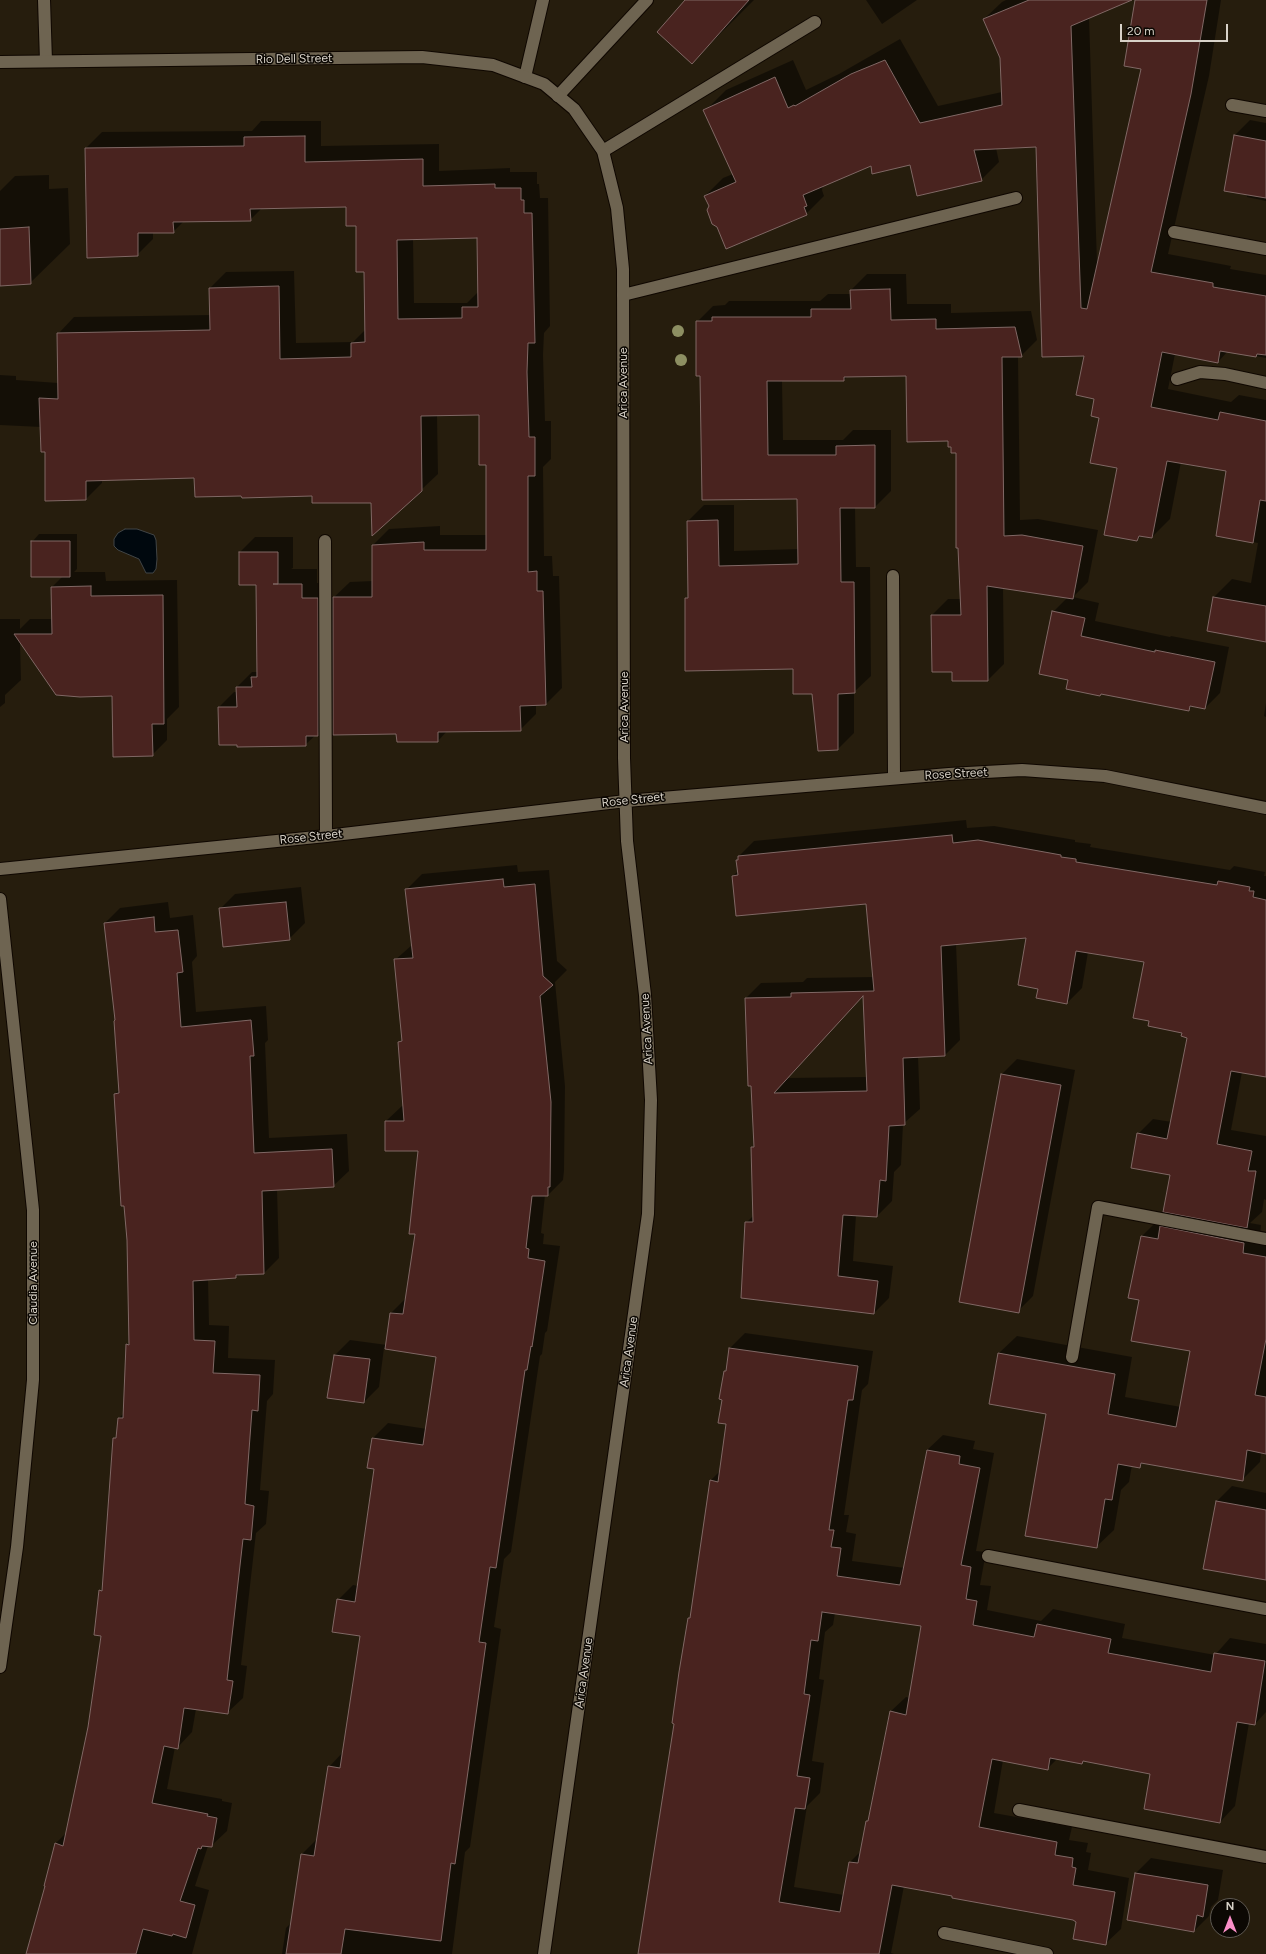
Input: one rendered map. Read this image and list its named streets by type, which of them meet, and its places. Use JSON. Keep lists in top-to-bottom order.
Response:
{
  "streets": {
    "street": [
      "Rio Dell Street",
      "Arica Avenue",
      "Rose Street",
      "Claudia Avenue"
    ]
  },
  "crossings": [
    ["Rio Dell Street", "Arica Avenue"],
    ["Arica Avenue", "Rose Street"]
  ],
  "scale_bar": "20 m",
  "north": "top"
}
